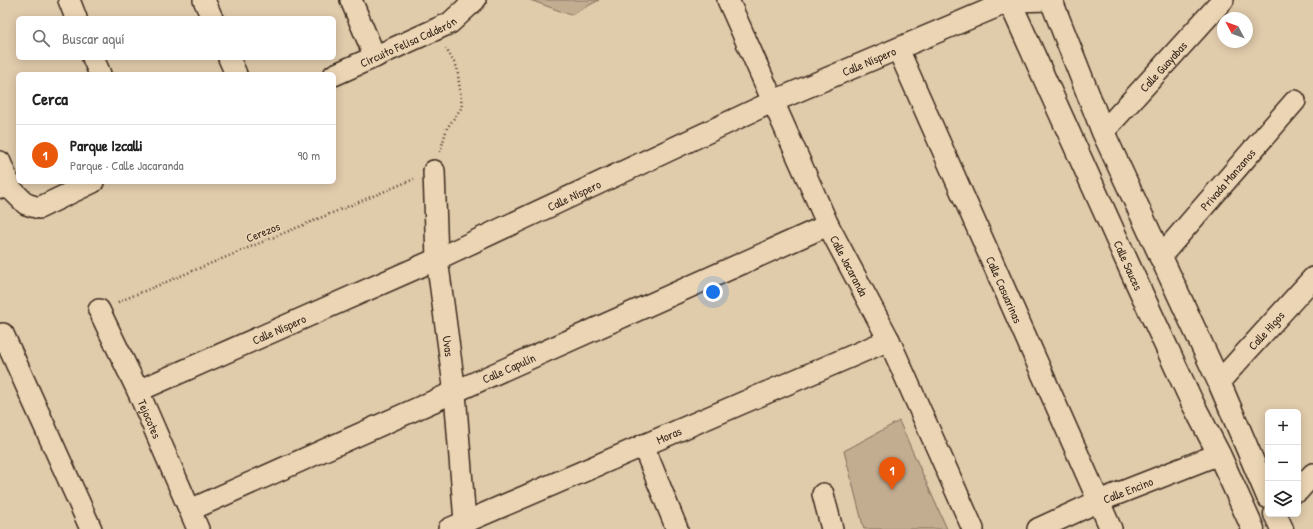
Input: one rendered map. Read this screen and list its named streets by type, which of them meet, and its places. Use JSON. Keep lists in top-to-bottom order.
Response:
{
  "streets": {
    "street": [
      "Circuito Felisa Calderón",
      "Calle Níspero",
      "Calle Guayabas",
      "Privada Manzanos",
      "Calle Jacaranda",
      "Calle Sauces",
      "Calle Casuarinas",
      "Calle Higos",
      "Uvas",
      "Calle Capulín",
      "Tejocotes",
      "Moras",
      "Calle Encino"
    ],
    "path": ["Cerezos"]
  },
  "crossings": [
    ["Calle Níspero", "Calle Jacaranda"],
    ["Calle Níspero", "Calle Sauces"],
    ["Calle Níspero", "Calle Casuarinas"],
    ["Calle Níspero", "Uvas"],
    ["Calle Níspero", "Tejocotes"],
    ["Cerezos", "Uvas"],
    ["Cerezos", "Tejocotes"],
    ["Calle Jacaranda", "Calle Capulín"],
    ["Calle Jacaranda", "Moras"],
    ["Calle Sauces", "Calle Encino"],
    ["Calle Casuarinas", "Calle Encino"],
    ["Uvas", "Calle Capulín"],
    ["Uvas", "Moras"],
    ["Calle Capulín", "Tejocotes"]
  ],
  "north": "top left",
  "page": {
    "search": "Buscar aquí",
    "heading": "Cerca",
    "list": [
      {
        "mark": "1",
        "name": "Parque Izcalli",
        "note": "Parque · Calle Jacaranda",
        "value": "90 m"
      }
    ],
    "map_buttons": ["+", "−"],
    "pins": "1"
  }
}
